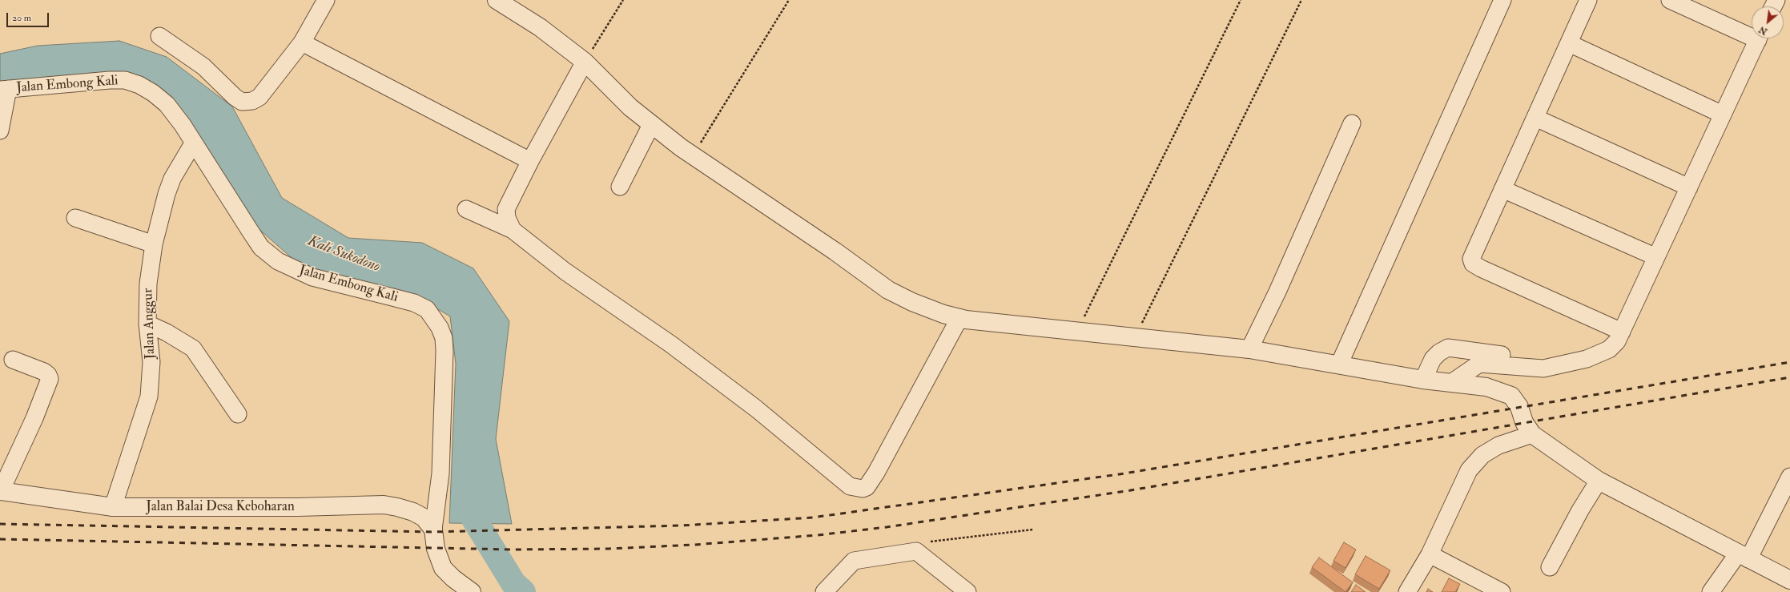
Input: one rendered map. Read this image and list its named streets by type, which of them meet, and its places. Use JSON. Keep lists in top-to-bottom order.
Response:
{
  "streets": {
    "street": ["Jalan Embong Kali", "Jalan Anggur", "Jalan Balai Desa Keboharan"]
  },
  "crossings": [
    ["Jalan Embong Kali", "Jalan Anggur"],
    ["Jalan Embong Kali", "Jalan Balai Desa Keboharan"],
    ["Jalan Anggur", "Jalan Balai Desa Keboharan"]
  ],
  "water": ["Kali Sukodono"],
  "scale_bar": "20 m",
  "north": "bottom left"
}
